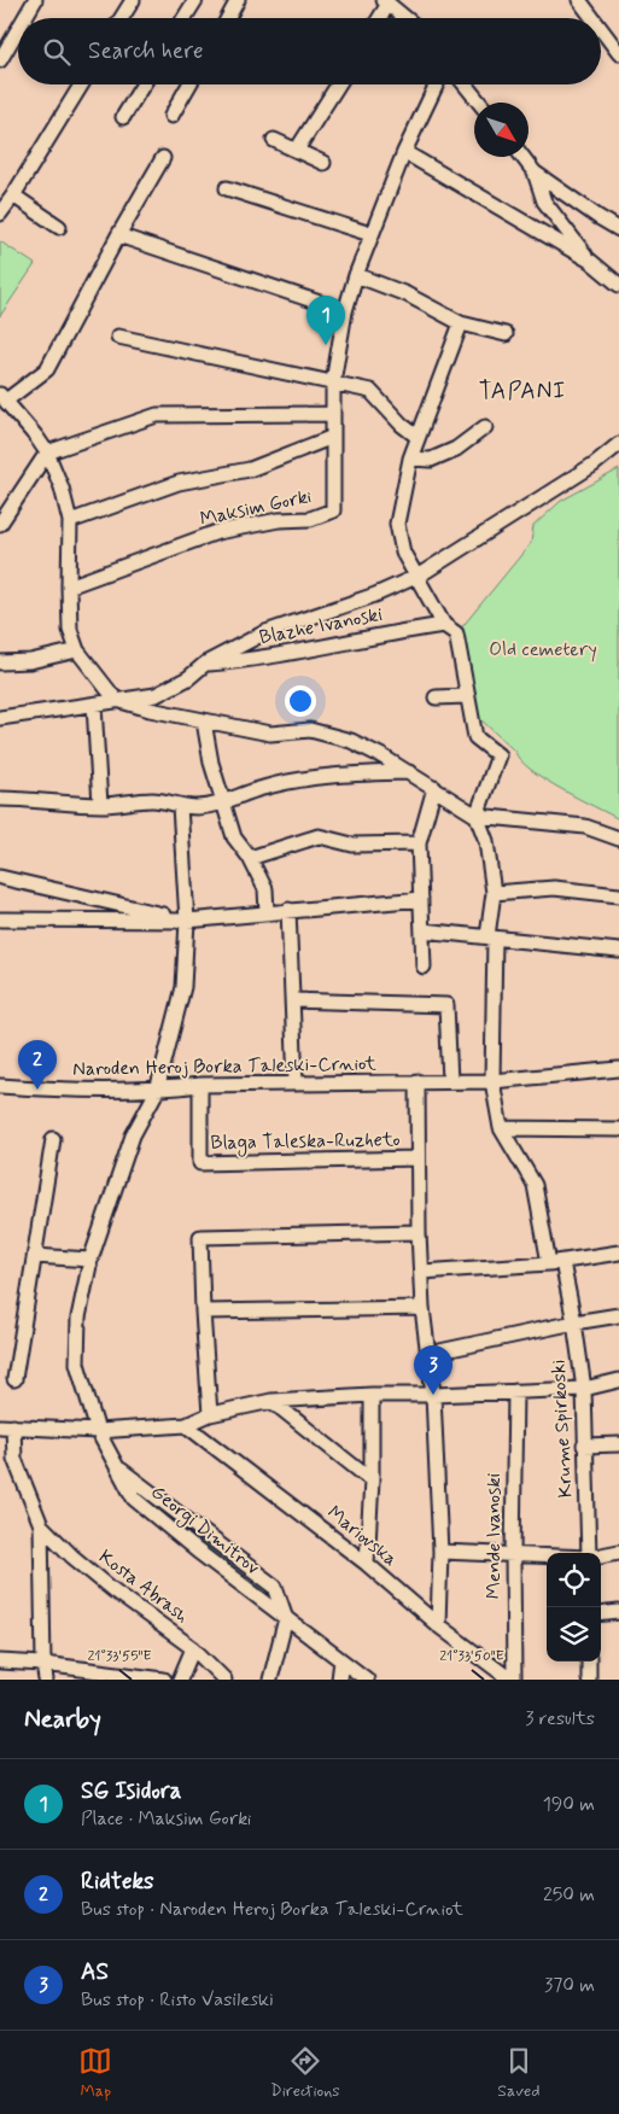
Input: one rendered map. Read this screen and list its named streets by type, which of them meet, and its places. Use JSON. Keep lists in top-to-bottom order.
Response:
{
  "streets": {
    "street": [
      "Maksim Gorki",
      "Blazhe Ivanoski",
      "Naroden Heroj Borka Taleski-Crniot",
      "Blaga Taleska-Ruzheto",
      "Krume Spirkoski",
      "Georgi Dimitrov",
      "Mariovska",
      "Mende Ivanoski",
      "Kosta Abrash"
    ]
  },
  "crossings": [
    ["Naroden Heroj Borka Taleski-Crniot", "Blaga Taleska-Ruzheto"],
    ["Naroden Heroj Borka Taleski-Crniot", "Krume Spirkoski"],
    ["Naroden Heroj Borka Taleski-Crniot", "Georgi Dimitrov"],
    ["Blaga Taleska-Ruzheto", "Mariovska"],
    ["Mariovska", "Mende Ivanoski"]
  ],
  "districts": ["TAPANI"],
  "parks": ["Old cemetery"],
  "north": "bottom right",
  "page": {
    "search": "Search here",
    "pins": ["1", "2", "3"],
    "heading": ["Nearby", "3 results"],
    "list": [
      {
        "mark": "1",
        "name": "SG Isidora",
        "note": "Place · Maksim Gorki",
        "value": "190 m"
      },
      {
        "mark": "2",
        "name": "Ridteks",
        "note": "Bus stop · Naroden Heroj Borka Taleski-Crniot",
        "value": "250 m"
      },
      {
        "mark": "3",
        "name": "AS",
        "note": "Bus stop · Risto Vasileski",
        "value": "370 m"
      }
    ],
    "nav": ["Map", "Directions", "Saved"]
  },
  "coordinates": ["21°33'55\"E", "21°33'50\"E"]
}
